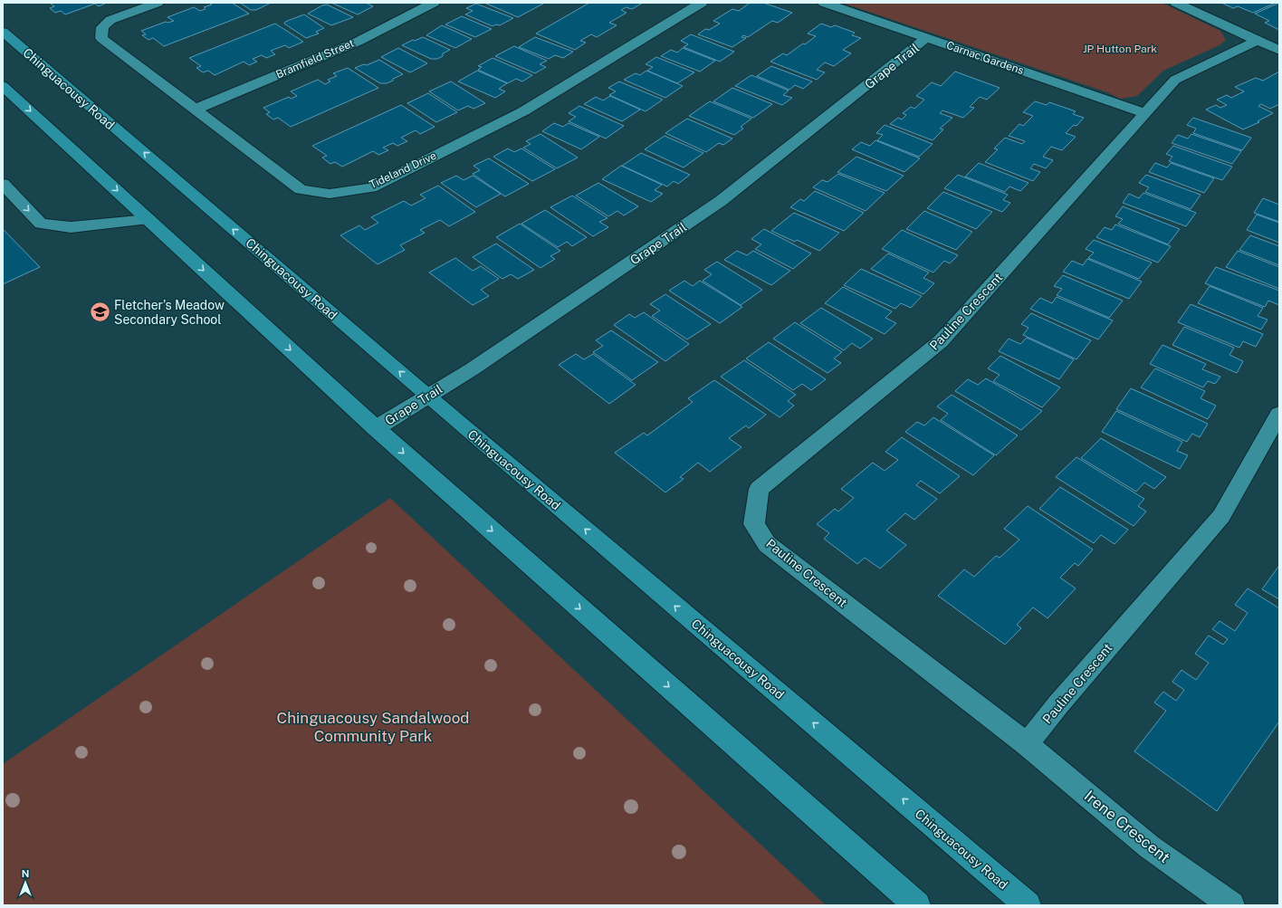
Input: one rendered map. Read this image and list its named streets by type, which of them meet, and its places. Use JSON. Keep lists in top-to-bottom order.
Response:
{
  "streets": {
    "main road": ["Chinguacousy Road"],
    "street": [
      "Carnac Gardens",
      "Bramfield Street",
      "Grape Trail",
      "Tideland Drive",
      "Pauline Crescent",
      "Irene Crescent"
    ]
  },
  "crossings": [
    ["Carnac Gardens", "Grape Trail"],
    ["Carnac Gardens", "Pauline Crescent"],
    ["Bramfield Street", "Tideland Drive"],
    ["Grape Trail", "Chinguacousy Road"],
    ["Pauline Crescent", "Irene Crescent"]
  ],
  "parks": ["JP Hutton Park", "Chinguacousy Sandalwood Community Park"],
  "places": {
    "school or university": ["Fletcher's Meadow Secondary School"]
  },
  "north": "top"
}
